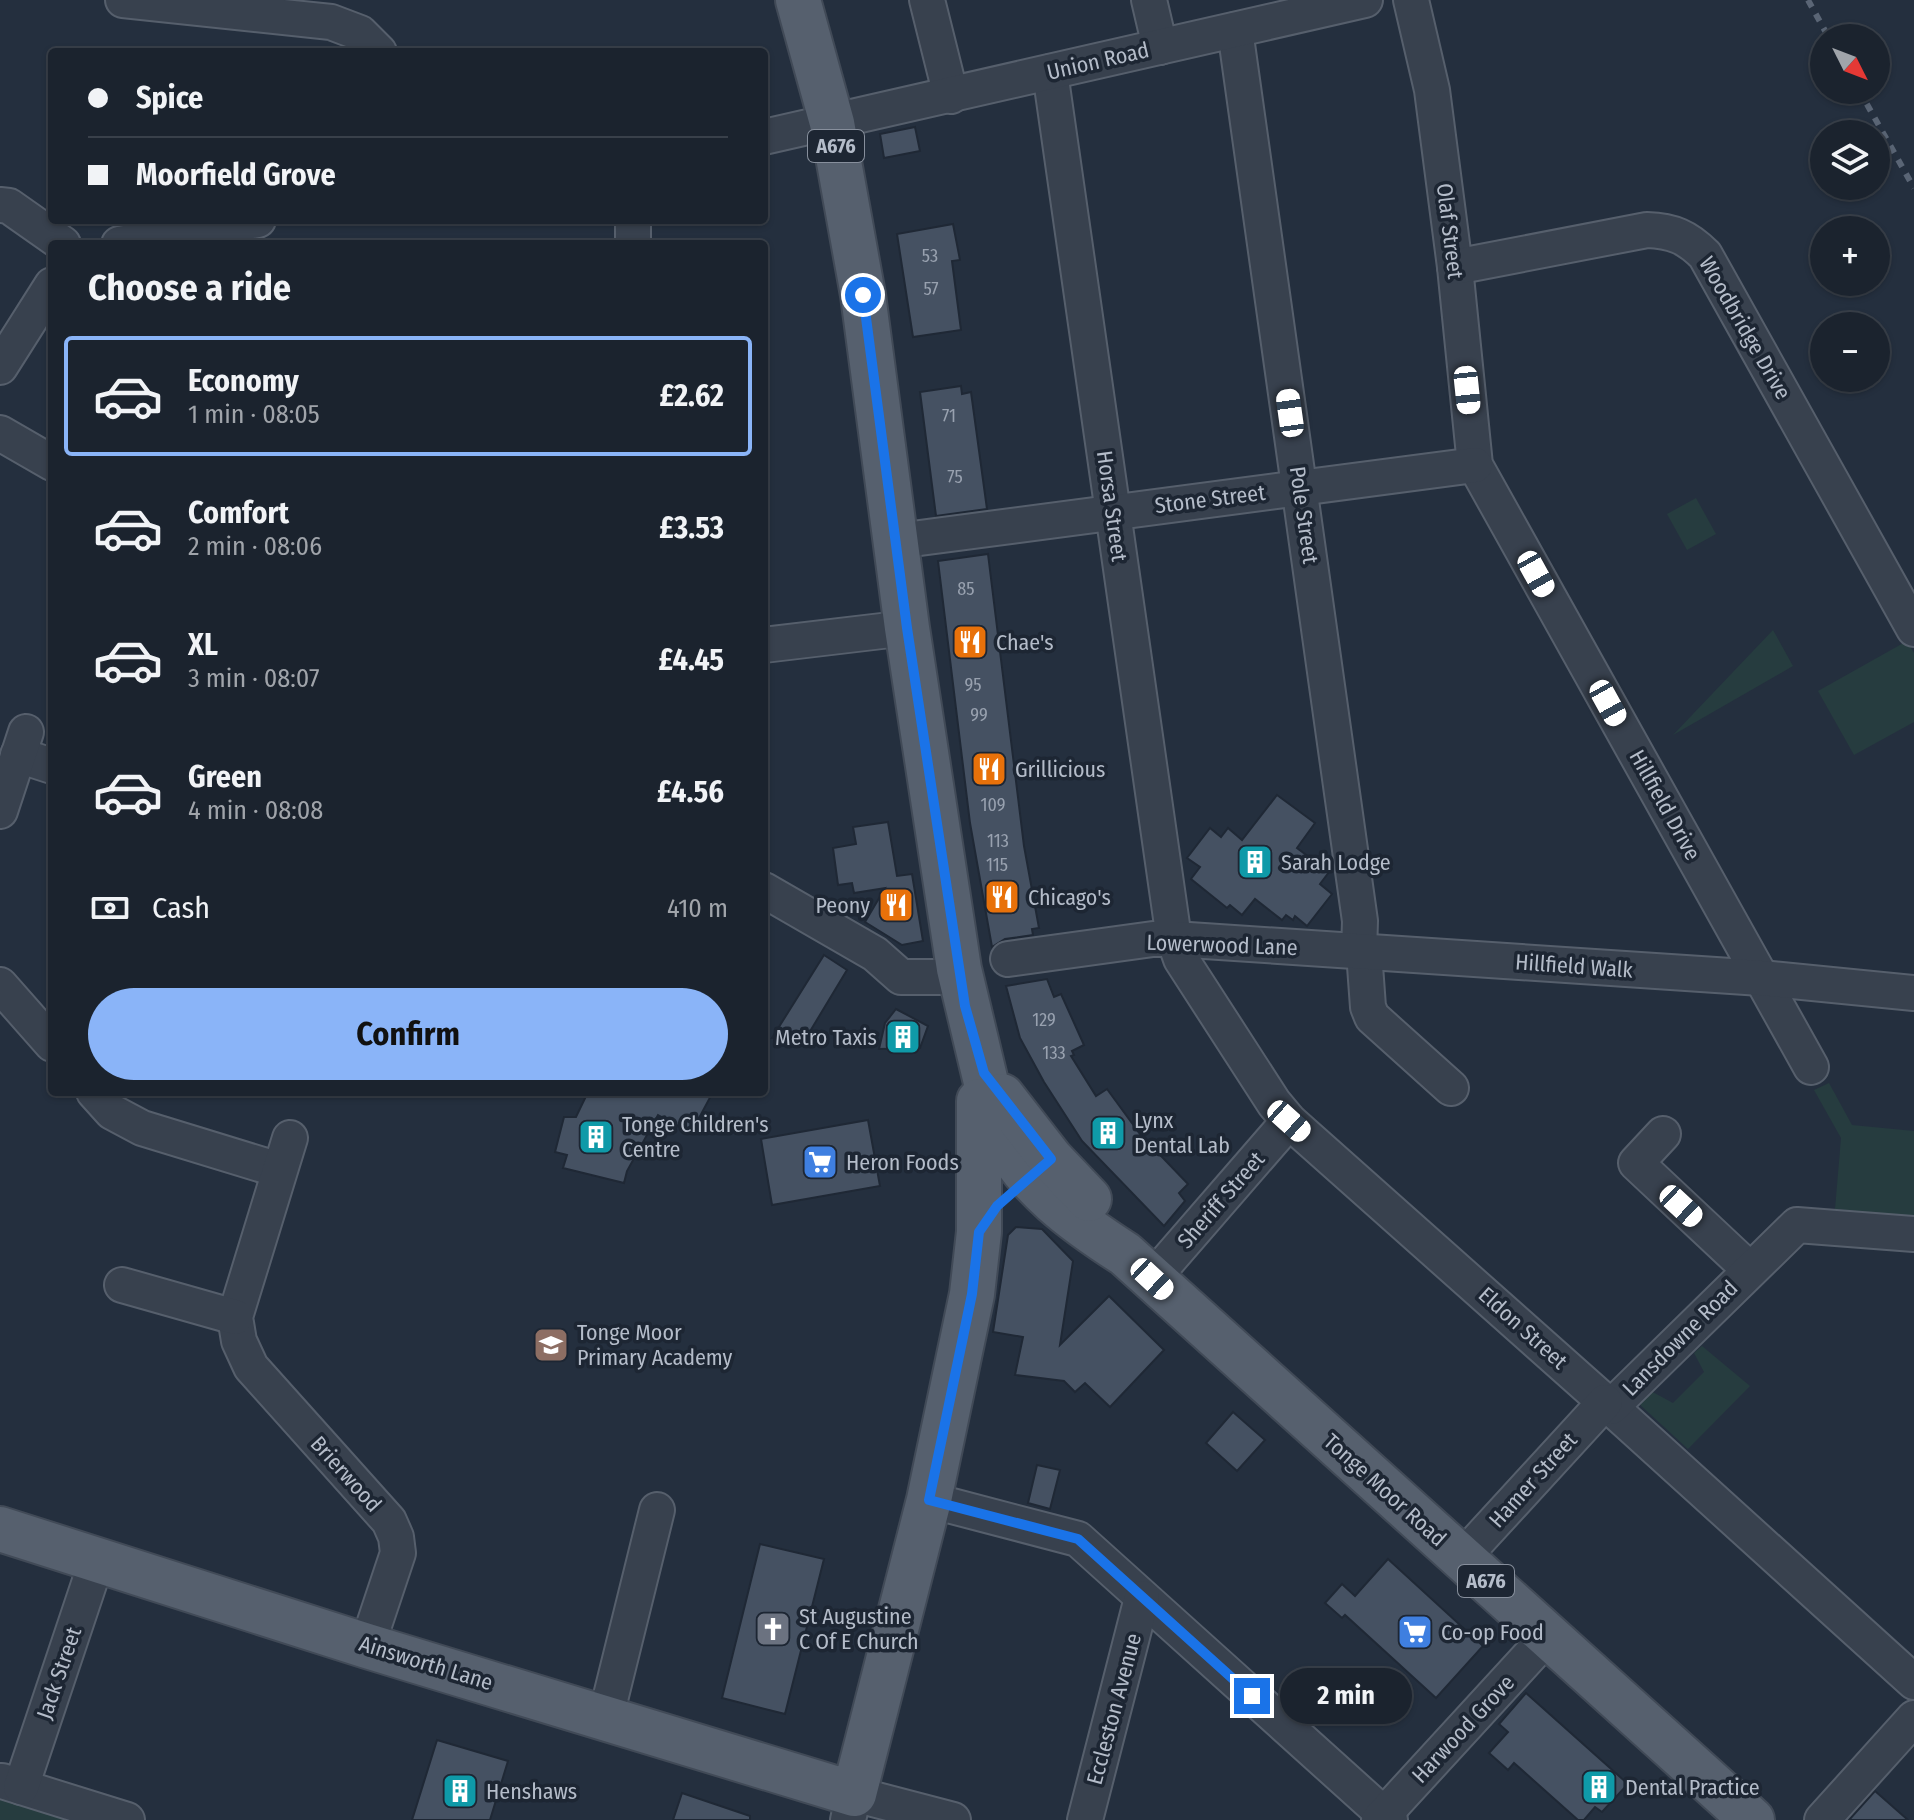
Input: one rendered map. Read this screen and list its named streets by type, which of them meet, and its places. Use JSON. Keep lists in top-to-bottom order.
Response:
{
  "streets": {
    "main road": ["A676", "Tonge Moor Road", "Ainsworth Lane"],
    "street": [
      "Union Road",
      "Olaf Street",
      "Woodbridge Drive",
      "Stone Street",
      "Horsa Street",
      "Pole Street",
      "Hillfield Drive",
      "Lowerwood Lane",
      "Hillfield Walk",
      "Sheriff Street",
      "Eldon Street",
      "Lansdowne Road",
      "Brierwood",
      "Hamer Street",
      "Jack Street",
      "Eccleston Avenue",
      "Harwood Grove"
    ]
  },
  "crossings": [
    ["Union Road", "Horsa Street"],
    ["Union Road", "Pole Street"],
    ["Union Road", "Tonge Moor Road"],
    ["Olaf Street", "Woodbridge Drive"],
    ["Olaf Street", "Stone Street"],
    ["Olaf Street", "Hillfield Drive"],
    ["Stone Street", "Horsa Street"],
    ["Stone Street", "Pole Street"],
    ["Stone Street", "Hillfield Drive"],
    ["Stone Street", "Tonge Moor Road"],
    ["Horsa Street", "Lowerwood Lane"],
    ["Horsa Street", "Eldon Street"],
    ["Pole Street", "Lowerwood Lane"],
    ["Pole Street", "Hillfield Walk"],
    ["Hillfield Drive", "Hillfield Walk"],
    ["Lowerwood Lane", "Hillfield Walk"],
    ["Lowerwood Lane", "Eldon Street"],
    ["Sheriff Street", "Eldon Street"],
    ["Sheriff Street", "Tonge Moor Road"],
    ["Eldon Street", "Lansdowne Road"],
    ["Eldon Street", "Hamer Street"],
    ["Lansdowne Road", "Hamer Street"],
    ["Brierwood", "Ainsworth Lane"],
    ["Hamer Street", "Tonge Moor Road"],
    ["Tonge Moor Road", "Harwood Grove"],
    ["Ainsworth Lane", "Jack Street"]
  ],
  "places": {
    "restaurant": [
      "Chae's",
      "Grillicious",
      "Chicago's",
      "Peony"
    ],
    "building": [
      "Sarah Lodge",
      "Metro Taxis",
      "Lynx Dental Lab",
      "Tonge Children's Centre",
      "Dental Practice",
      "Henshaws"
    ],
    "supermarket": ["Heron Foods", "Co-op Food"],
    "school or university": ["Tonge Moor Primary Academy"],
    "church": ["St Augustine C Of E Church"]
  },
  "house_numbers": [
    "53",
    "57",
    "71",
    "75",
    "85",
    "95",
    "99",
    "109",
    "113",
    "115",
    "129",
    "133"
  ],
  "north": "bottom right",
  "page": {
    "map_buttons": ["+", "−"],
    "banner": ["Spice", "Moorfield Grove"],
    "heading": "Choose a ride",
    "list": [
      {
        "name": "Economy",
        "note": "1 min · 08:05",
        "value": "£2.62"
      },
      {
        "name": "Comfort",
        "note": "2 min · 08:06",
        "value": "£3.53"
      },
      {
        "name": "XL",
        "note": "3 min · 08:07",
        "value": "£4.45"
      },
      {
        "name": "Green",
        "note": "4 min · 08:08",
        "value": "£4.56"
      }
    ],
    "pay": ["Cash", "410 m"],
    "buttons": "Confirm",
    "bubble": "2 min"
  }
}
